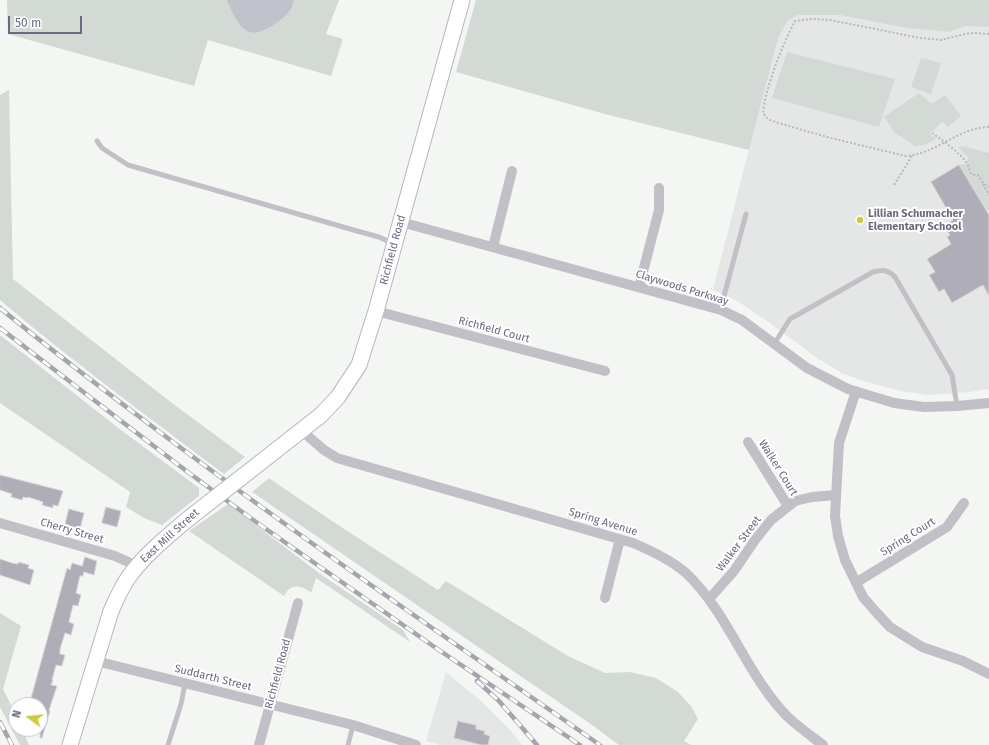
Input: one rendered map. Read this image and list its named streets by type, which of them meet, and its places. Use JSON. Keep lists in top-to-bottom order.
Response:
{
  "streets": {
    "street": [
      "Richfield Road",
      "Claywoods Parkway",
      "Richfield Court",
      "Walker Court",
      "Spring Avenue",
      "Cherry Street",
      "East Mill Street",
      "Spring Court",
      "Walker Street",
      "Suddarth Street"
    ]
  },
  "crossings": [
    ["Richfield Road", "Claywoods Parkway"],
    ["Richfield Road", "Richfield Court"],
    ["Richfield Road", "Spring Avenue"],
    ["Richfield Road", "East Mill Street"],
    ["Richfield Road", "Suddarth Street"],
    ["Walker Court", "Walker Street"],
    ["Spring Avenue", "Walker Street"],
    ["Cherry Street", "East Mill Street"],
    ["East Mill Street", "Suddarth Street"]
  ],
  "places": ["Lillian Schumacher Elementary School"],
  "scale_bar": "50 m",
  "north": "left"
}
